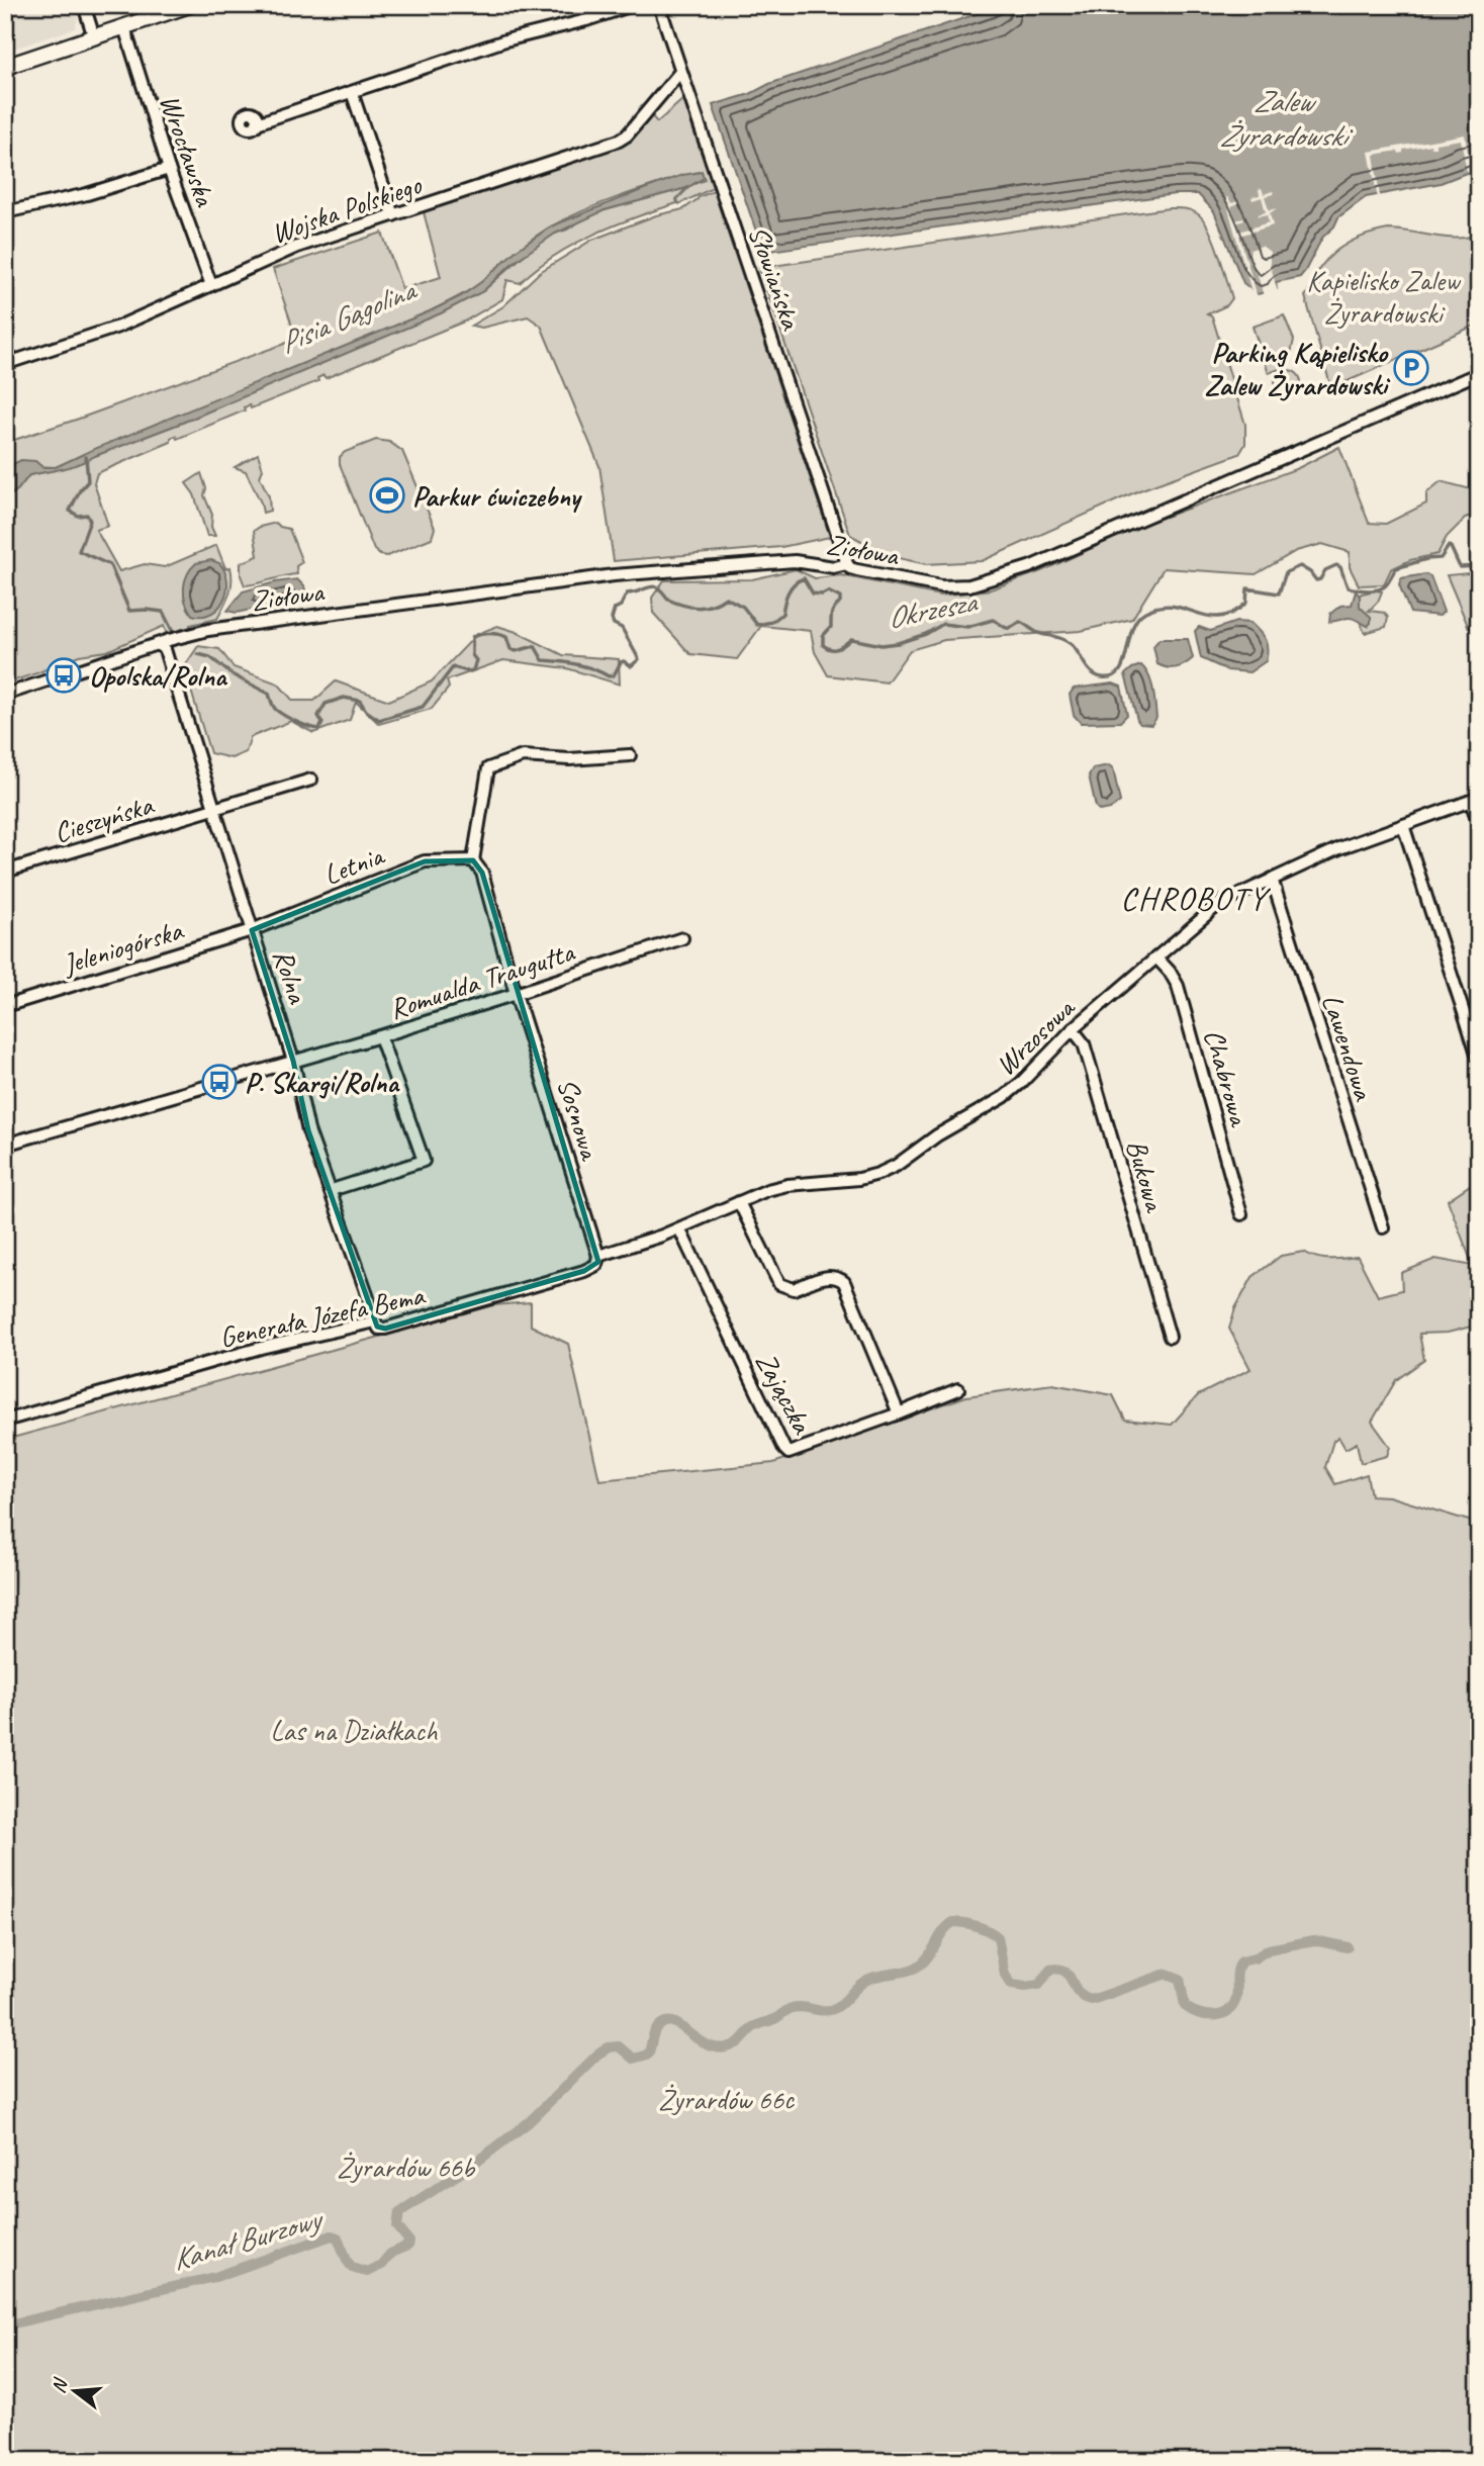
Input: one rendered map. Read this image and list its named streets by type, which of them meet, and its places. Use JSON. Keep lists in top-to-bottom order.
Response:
{
  "streets": {
    "street": [
      "Wrocławska",
      "Wojska Polskiego",
      "Słowiańska",
      "Ziołowa",
      "Cieszyńska",
      "Letnia",
      "Jeleniogórska",
      "Rolna",
      "Romualda Traugutta",
      "Wrzosowa",
      "Lawendowa",
      "Chabrowa",
      "Sosnowa",
      "Bukowa",
      "Generała Józefa Bema",
      "Zajączka"
    ]
  },
  "crossings": [
    ["Wrocławska", "Wojska Polskiego"],
    ["Wojska Polskiego", "Słowiańska"],
    ["Słowiańska", "Ziołowa"],
    ["Ziołowa", "Rolna"],
    ["Cieszyńska", "Rolna"],
    ["Letnia", "Jeleniogórska"],
    ["Letnia", "Rolna"],
    ["Letnia", "Sosnowa"],
    ["Jeleniogórska", "Rolna"],
    ["Rolna", "Romualda Traugutta"],
    ["Rolna", "Generała Józefa Bema"],
    ["Romualda Traugutta", "Sosnowa"],
    ["Wrzosowa", "Lawendowa"],
    ["Wrzosowa", "Chabrowa"],
    ["Wrzosowa", "Sosnowa"],
    ["Wrzosowa", "Bukowa"],
    ["Wrzosowa", "Generała Józefa Bema"],
    ["Wrzosowa", "Zajączka"],
    ["Sosnowa", "Generała Józefa Bema"]
  ],
  "districts": ["CHROBOTY"],
  "water": [
    "Zalew Żyrardowski",
    "Pisia Gągolina",
    "Okrzesza",
    "Kanał Burzowy"
  ],
  "parks": [
    "Kapielisko Zalew Żyrardowski",
    "Las na Działkach",
    "Żyrardów 66c",
    "Żyrardów 66b"
  ],
  "places": {
    "parking": ["Parking Kąpielisko Zalew Żyrardowski"],
    "sports": ["Parkur ćwiczebny"],
    "bus stop": ["Opolska/Rolna", "P. Skargi/Rolna"]
  },
  "north": "left"
}
